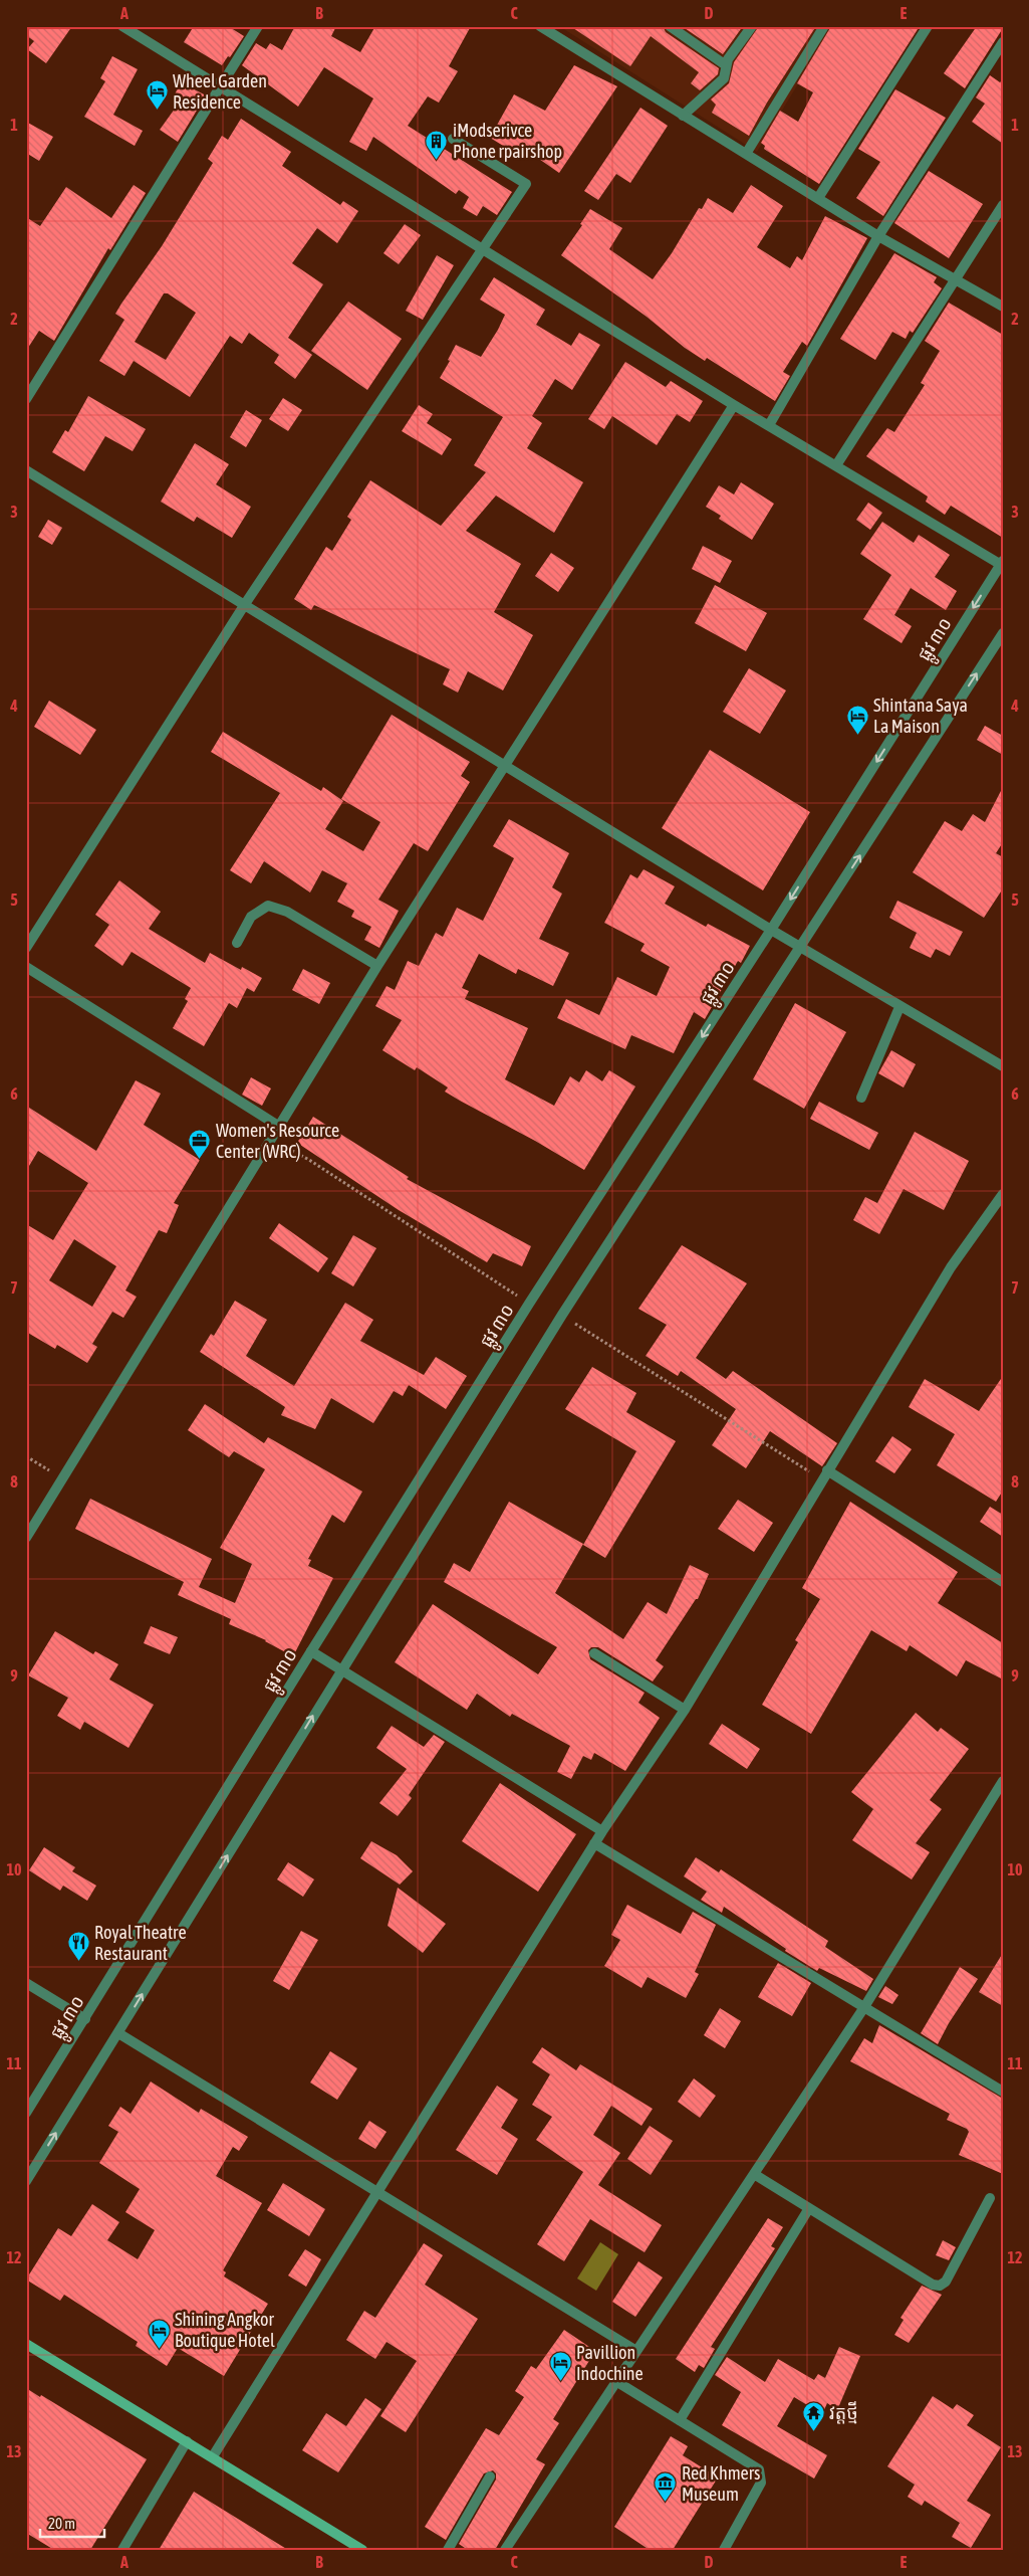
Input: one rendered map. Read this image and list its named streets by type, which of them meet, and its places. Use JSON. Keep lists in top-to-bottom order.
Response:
{
  "streets": {
    "street": ["ផ្លូវ ៣០"]
  },
  "places": {
    "hotel": [
      "Wheel Garden Residence",
      "Shintana Saya La Maison",
      "Shining Angkor Boutique Hotel",
      "Pavillion Indochine"
    ],
    "building": ["iModserivce Phone rpairshop"],
    "office": ["Women's Resource Center (WRC)"],
    "restaurant": ["Royal Theatre Restaurant"],
    "temple": ["វត្តថ្មី"],
    "museum": ["Red Khmers Museum"]
  },
  "scale_bar": "20 m",
  "grid": {
    "columns": [
      "A",
      "B",
      "C",
      "D",
      "E"
    ],
    "rows": [
      "1",
      "2",
      "3",
      "4",
      "5",
      "6",
      "7",
      "8",
      "9",
      "10",
      "11",
      "12",
      "13"
    ]
  }
}
